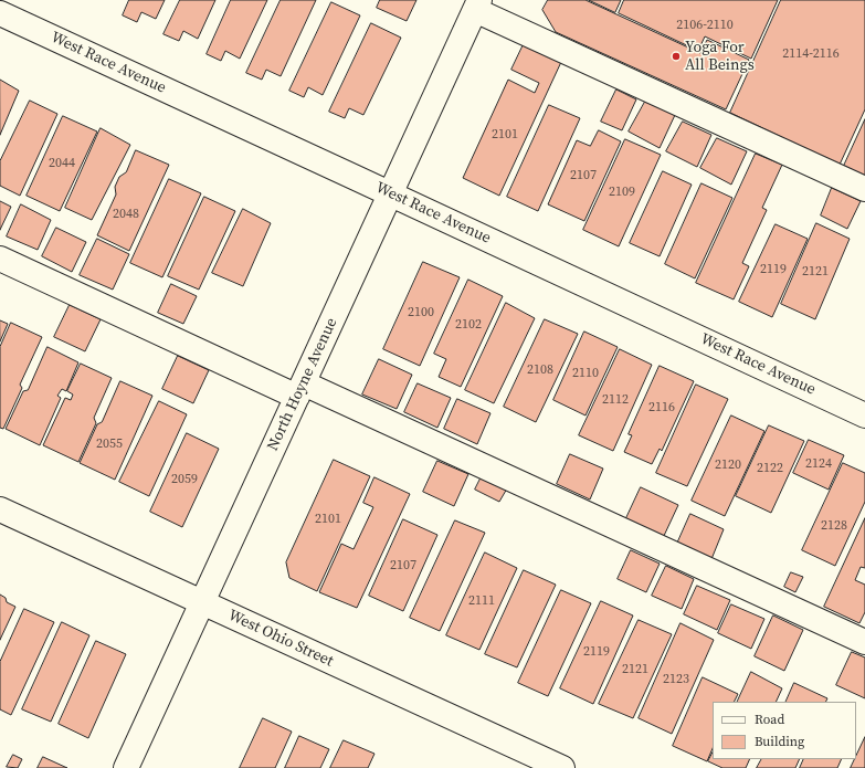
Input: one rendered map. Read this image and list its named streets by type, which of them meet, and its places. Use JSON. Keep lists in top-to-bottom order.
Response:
{
  "streets": {
    "street": ["West Race Avenue", "North Hoyne Avenue", "West Ohio Street"]
  },
  "crossings": [
    ["West Race Avenue", "North Hoyne Avenue"],
    ["North Hoyne Avenue", "West Ohio Street"]
  ],
  "places": ["Yoga For All Beings"],
  "house_numbers": [
    "2106-2110",
    "2114-2116",
    "2101",
    "2044",
    "2107",
    "2109",
    "2048",
    "2119",
    "2121",
    "2100",
    "2102",
    "2108",
    "2110",
    "2112",
    "2116",
    "2055",
    "2124",
    "2120",
    "2122",
    "2059",
    "2101",
    "2128",
    "2107",
    "2111",
    "2119",
    "2121",
    "2123"
  ],
  "legend": ["Road", "Building"]
}
